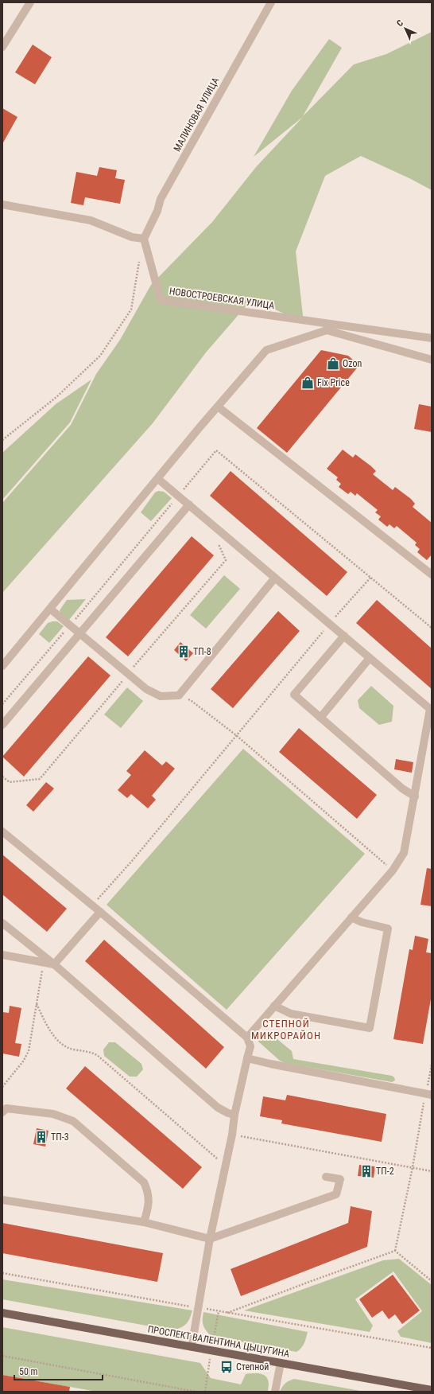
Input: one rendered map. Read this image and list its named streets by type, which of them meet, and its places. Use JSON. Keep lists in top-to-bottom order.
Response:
{
  "streets": {
    "main road": ["ПРОСПЕКТ ВАЛЕНТИНА ЦЫЦУГИНА"],
    "street": ["МАЛИНОВАЯ УЛИЦА", "НОВОСТРОЕВСКАЯ УЛИЦА"]
  },
  "crossings": [
    ["МАЛИНОВАЯ УЛИЦА", "НОВОСТРОЕВСКАЯ УЛИЦА"]
  ],
  "districts": ["СТЕПНОЙ МИКРОРАЙОН"],
  "places": {
    "shop": ["Ozon", "Fix Price"],
    "building": ["ТП-8", "ТП-3", "ТП-2"],
    "bus stop": ["Степной"]
  },
  "scale_bar": "50 m",
  "north": "top left"
}
